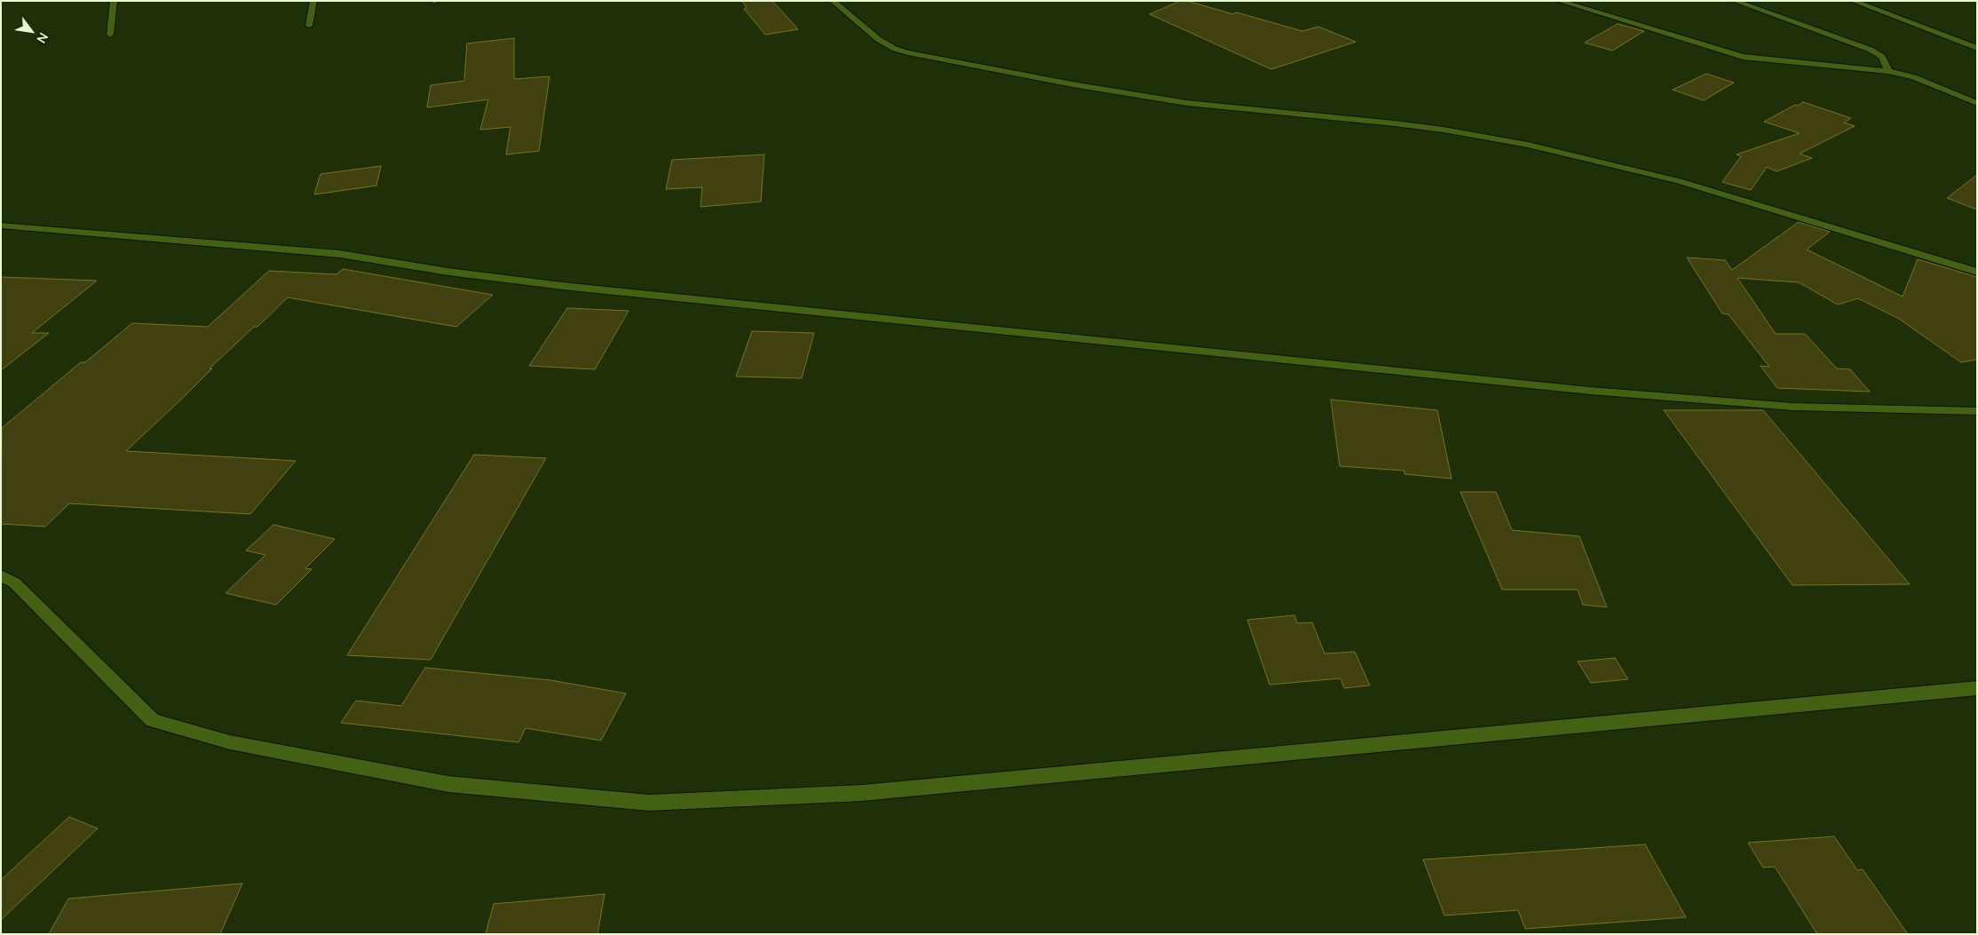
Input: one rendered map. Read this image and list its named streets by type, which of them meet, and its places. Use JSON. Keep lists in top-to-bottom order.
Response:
{
  "north": "bottom right"
}
